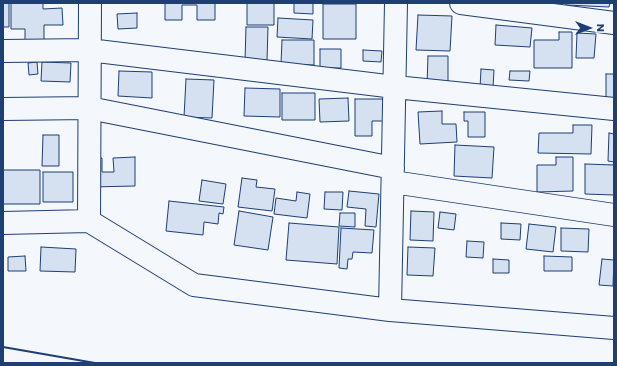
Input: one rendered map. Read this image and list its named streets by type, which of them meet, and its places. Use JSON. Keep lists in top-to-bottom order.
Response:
{
  "north": "right"
}
